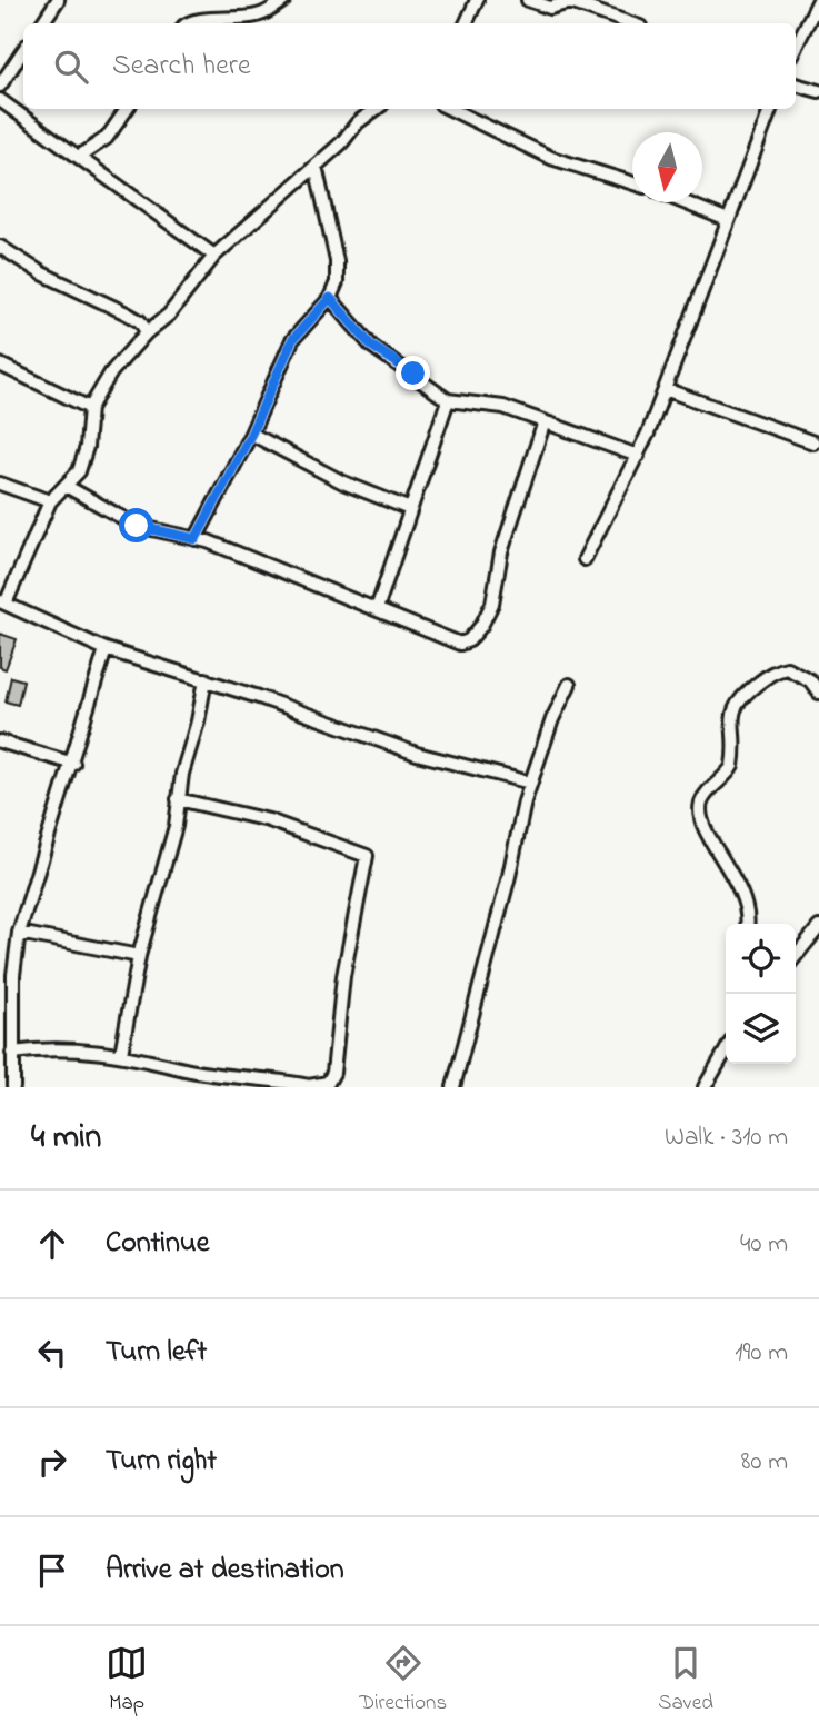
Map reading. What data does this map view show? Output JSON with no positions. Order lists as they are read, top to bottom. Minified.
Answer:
{"north":"bottom","page":{"search":"Search here","heading":["4 min","Walk · 310 m"],"list":[["Continue","40 m"],["Turn left","190 m"],["Turn right","80 m"],"Arrive at destination"],"nav":["Map","Directions","Saved"]}}
